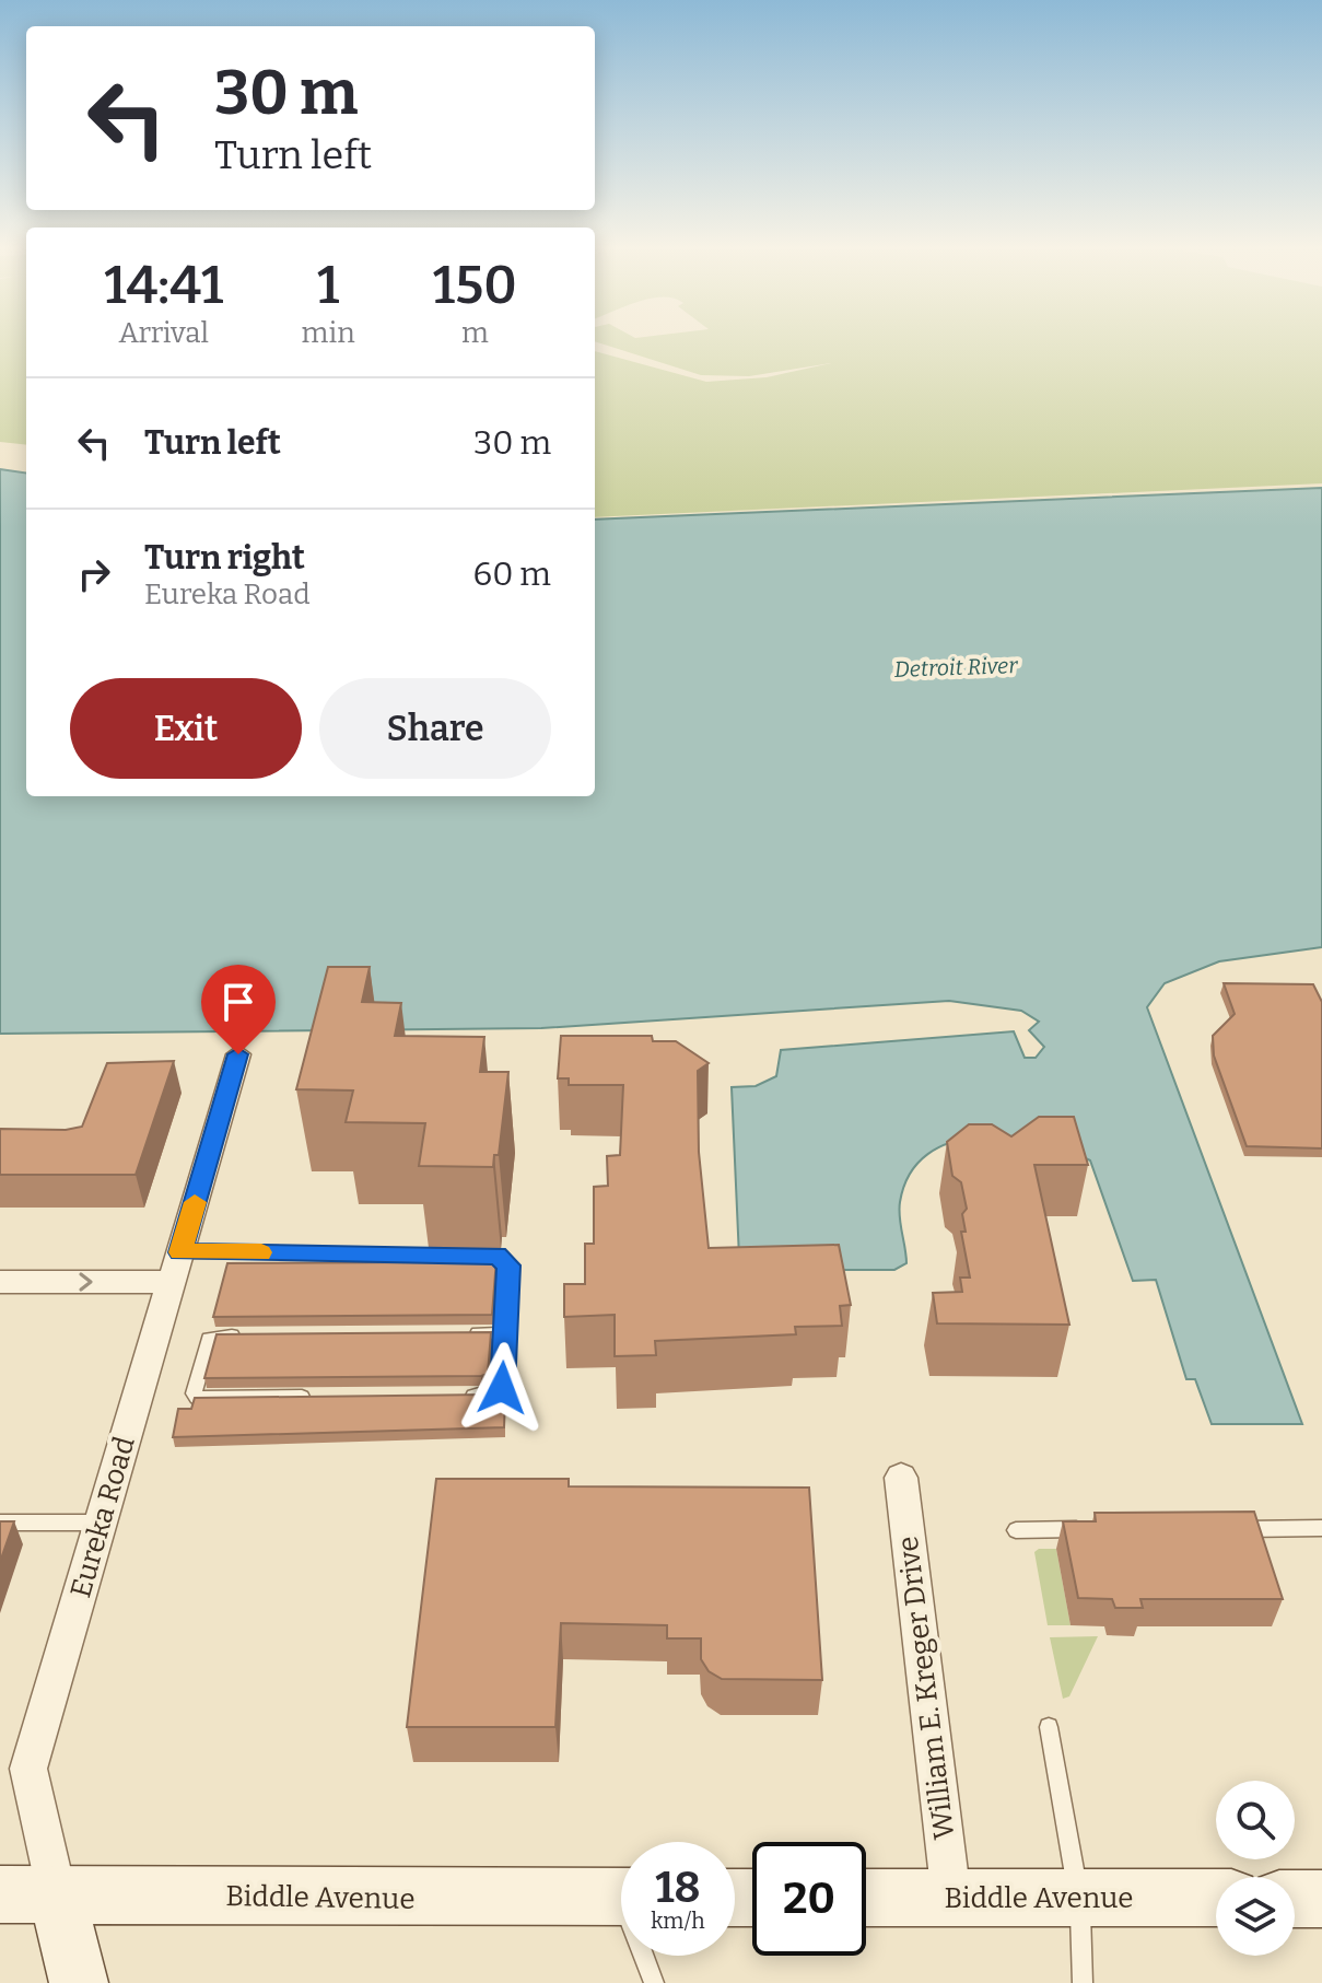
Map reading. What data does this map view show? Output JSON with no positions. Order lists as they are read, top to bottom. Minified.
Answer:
{"streets":{"main road":["Eureka Road","Biddle Avenue"],"street":["William E. Kreger Drive"]},"crossings":[["Eureka Road","Biddle Avenue"],["William E. Kreger Drive","Biddle Avenue"]],"water":["Detroit River"],"page":{"turn":["30 m","Turn left"],"eta":["14:41","Arrival","1","min","150","m"],"list":[{"name":"Turn left","value":"30 m"},{"name":"Turn right","note":"Eureka Road","value":"60 m"}],"buttons":["Exit","Share"],"speed":"18 km/h","limit":"20"}}
